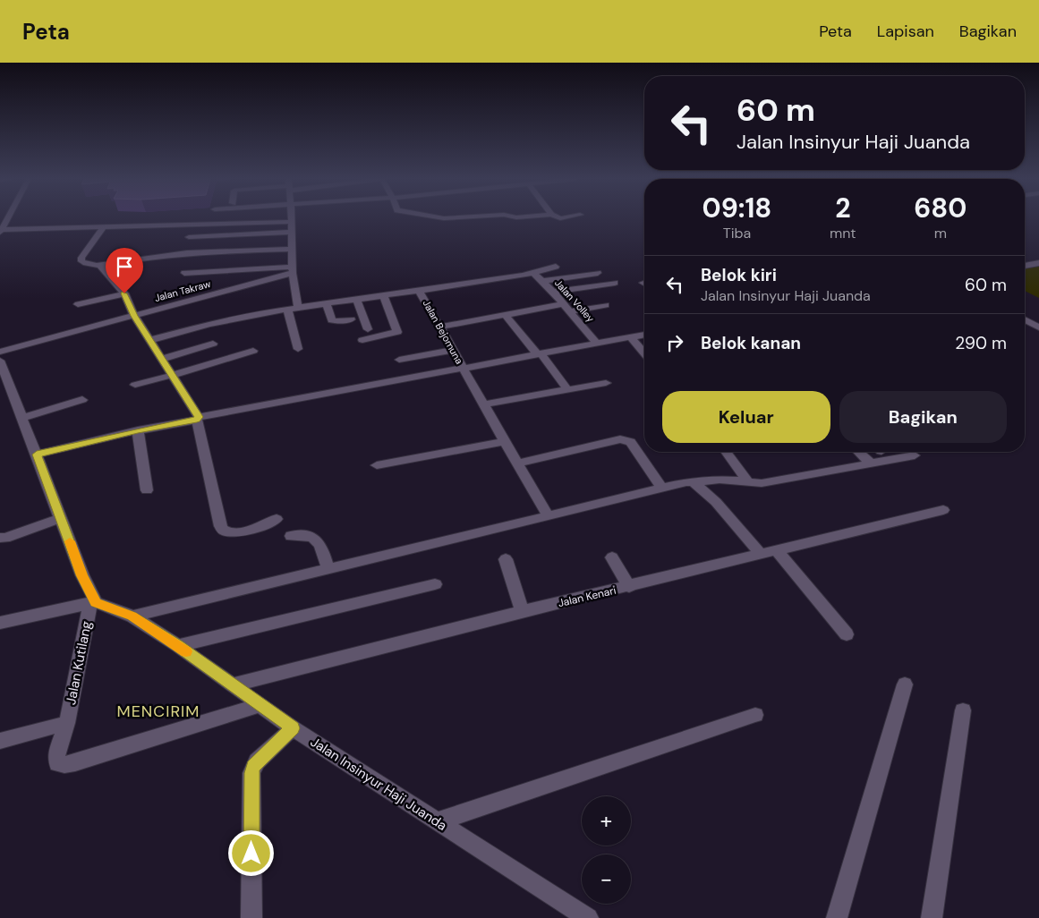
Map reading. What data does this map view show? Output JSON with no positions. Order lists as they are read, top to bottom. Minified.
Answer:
{"streets":{"street":["Jalan Takraw","Jalan Volley","Jalan Bejomuna","Jalan Kenari","Jalan Kutilang","Jalan Insinyur Haji Juanda"]},"crossings":[["Jalan Volley","Jalan Bejomuna"],["Jalan Kenari","Jalan Insinyur Haji Juanda"],["Jalan Kutilang","Jalan Insinyur Haji Juanda"]],"districts":["MENCIRIM"],"page":{"header":"Peta","nav":["Peta","Lapisan","Bagikan"],"turn":["60 m","Jalan Insinyur Haji Juanda"],"eta":["09:18","Tiba","2","mnt","680","m"],"list":[{"name":"Belok kiri","note":"Jalan Insinyur Haji Juanda","value":"60 m"},{"name":"Belok kanan","value":"290 m"}],"buttons":["Keluar","Bagikan"],"map_buttons":["+","−"]}}
